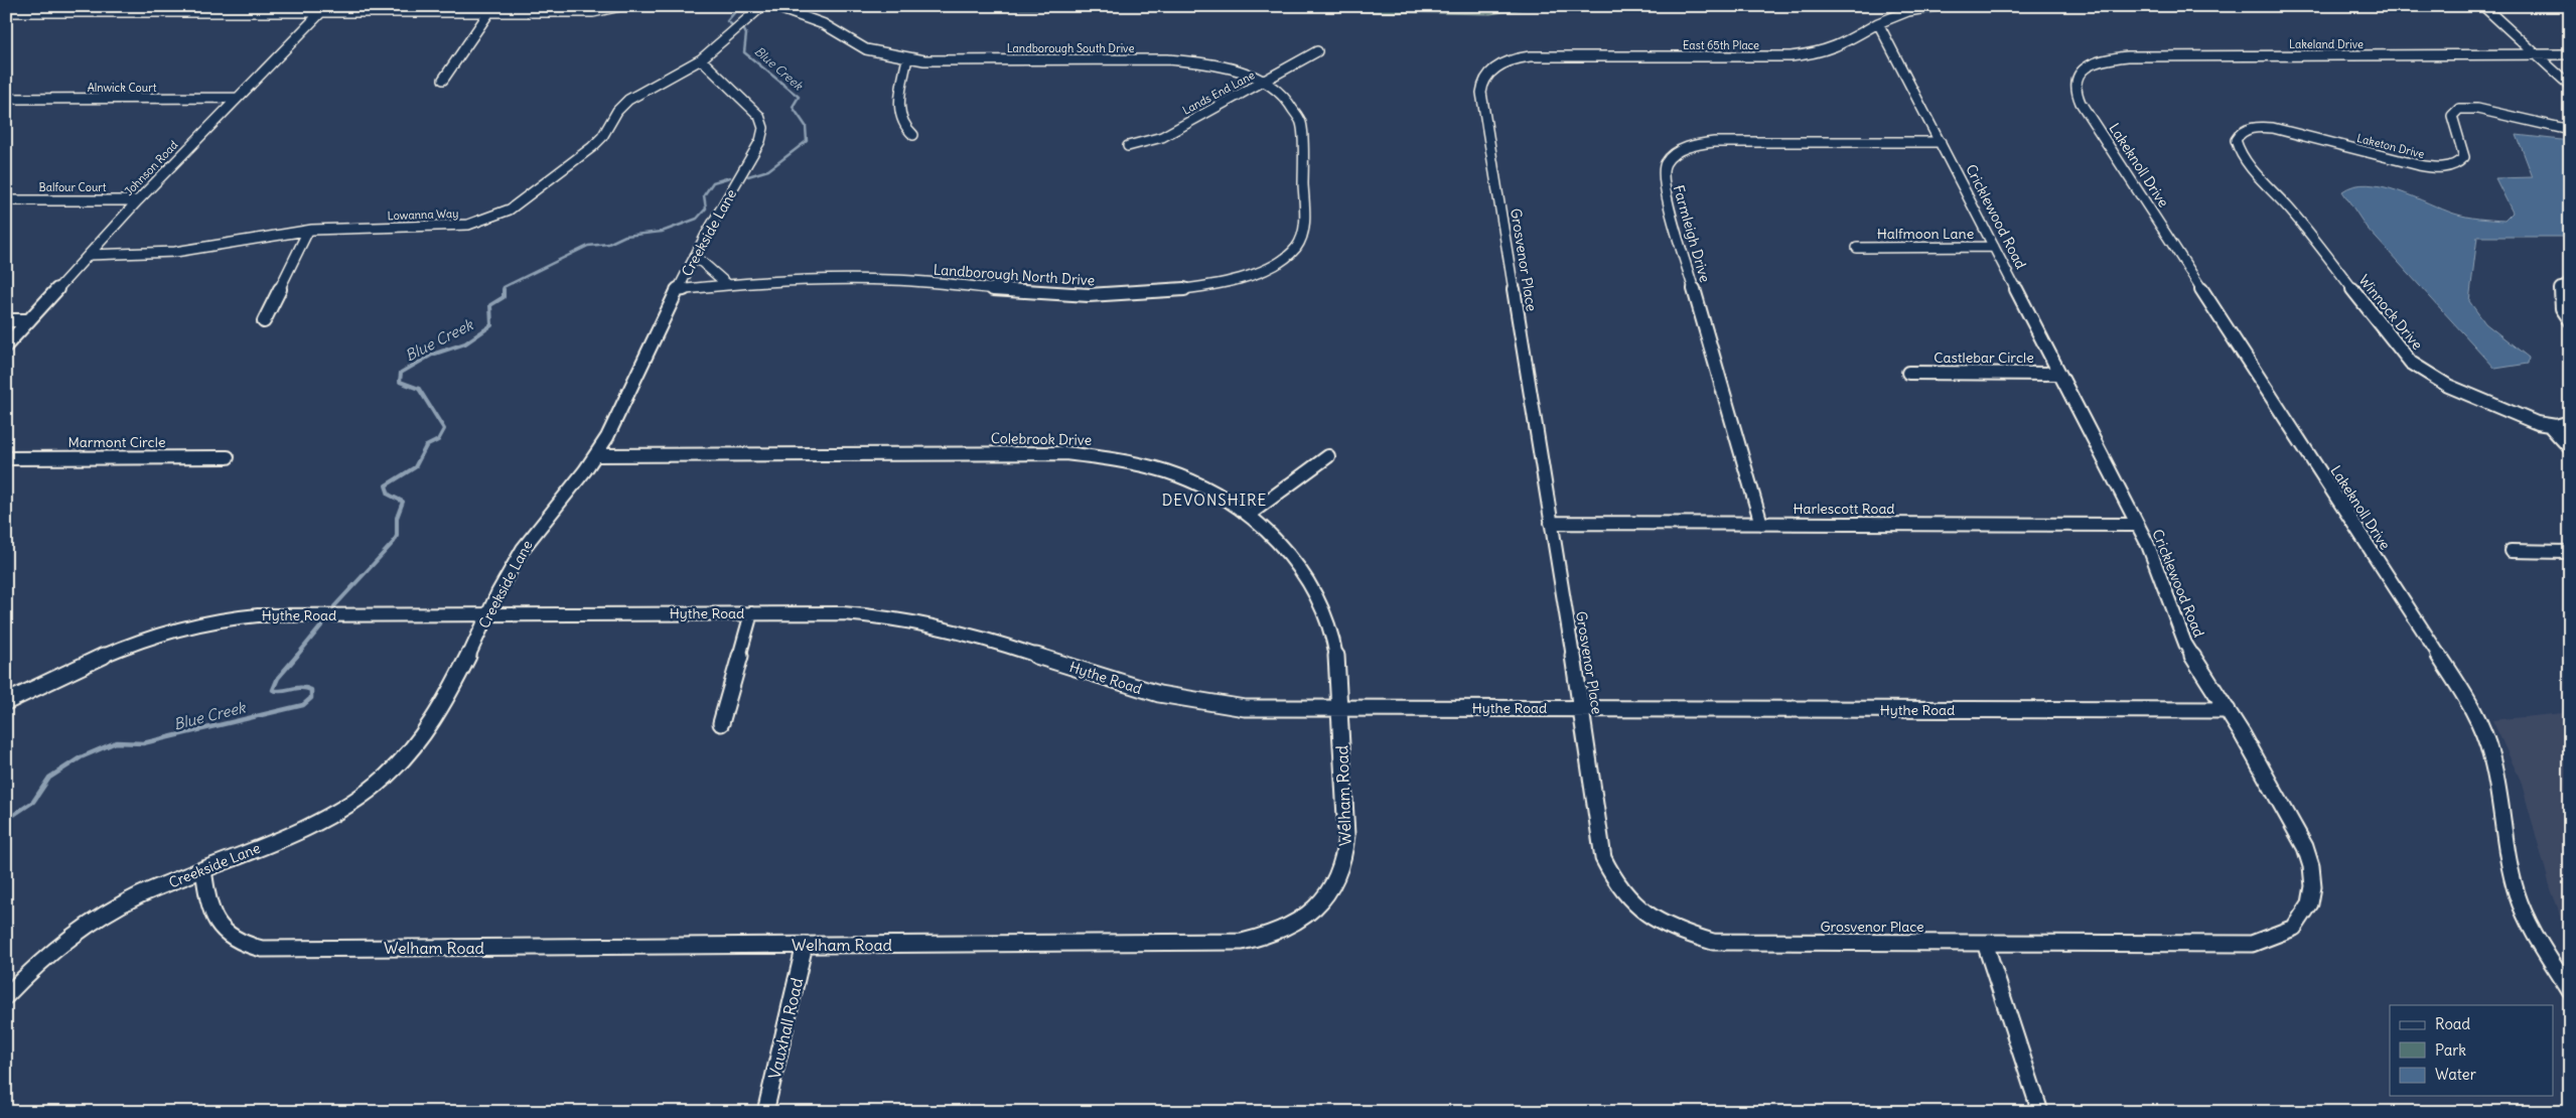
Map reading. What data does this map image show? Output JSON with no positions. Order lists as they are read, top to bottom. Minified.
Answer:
{"streets":{"street":["Lakeland Drive","East 65th Place","Landborough South Drive","Alnwick Court","Lands End Lane","Laketon Drive","Lakeknoll Drive","Johnson Road","Balfour Court","Lowanna Way","Cricklewood Road","Creekside Lane","Farmleigh Drive","Halfmoon Lane","Grosvenor Place","Landborough North Drive","Winnock Drive","Castlebar Circle","Colebrook Drive","Marmont Circle","Harlescott Road","Hythe Road","Welham Road","Vauxhall Road"]},"crossings":[["Lakeland Drive","Lakeknoll Drive"],["East 65th Place","Cricklewood Road"],["East 65th Place","Grosvenor Place"],["Landborough South Drive","Lands End Lane"],["Landborough South Drive","Landborough North Drive"],["Alnwick Court","Johnson Road"],["Laketon Drive","Winnock Drive"],["Johnson Road","Balfour Court"],["Johnson Road","Lowanna Way"],["Lowanna Way","Creekside Lane"],["Cricklewood Road","Farmleigh Drive"],["Cricklewood Road","Halfmoon Lane"],["Cricklewood Road","Grosvenor Place"],["Cricklewood Road","Castlebar Circle"],["Cricklewood Road","Harlescott Road"],["Cricklewood Road","Hythe Road"],["Creekside Lane","Landborough North Drive"],["Creekside Lane","Colebrook Drive"],["Creekside Lane","Hythe Road"],["Creekside Lane","Welham Road"],["Farmleigh Drive","Harlescott Road"],["Grosvenor Place","Harlescott Road"],["Grosvenor Place","Hythe Road"],["Colebrook Drive","Hythe Road"],["Colebrook Drive","Welham Road"],["Hythe Road","Welham Road"],["Welham Road","Vauxhall Road"]],"districts":["DEVONSHIRE"],"water":["Blue Creek"],"legend":["Road","Park","Water"]}
